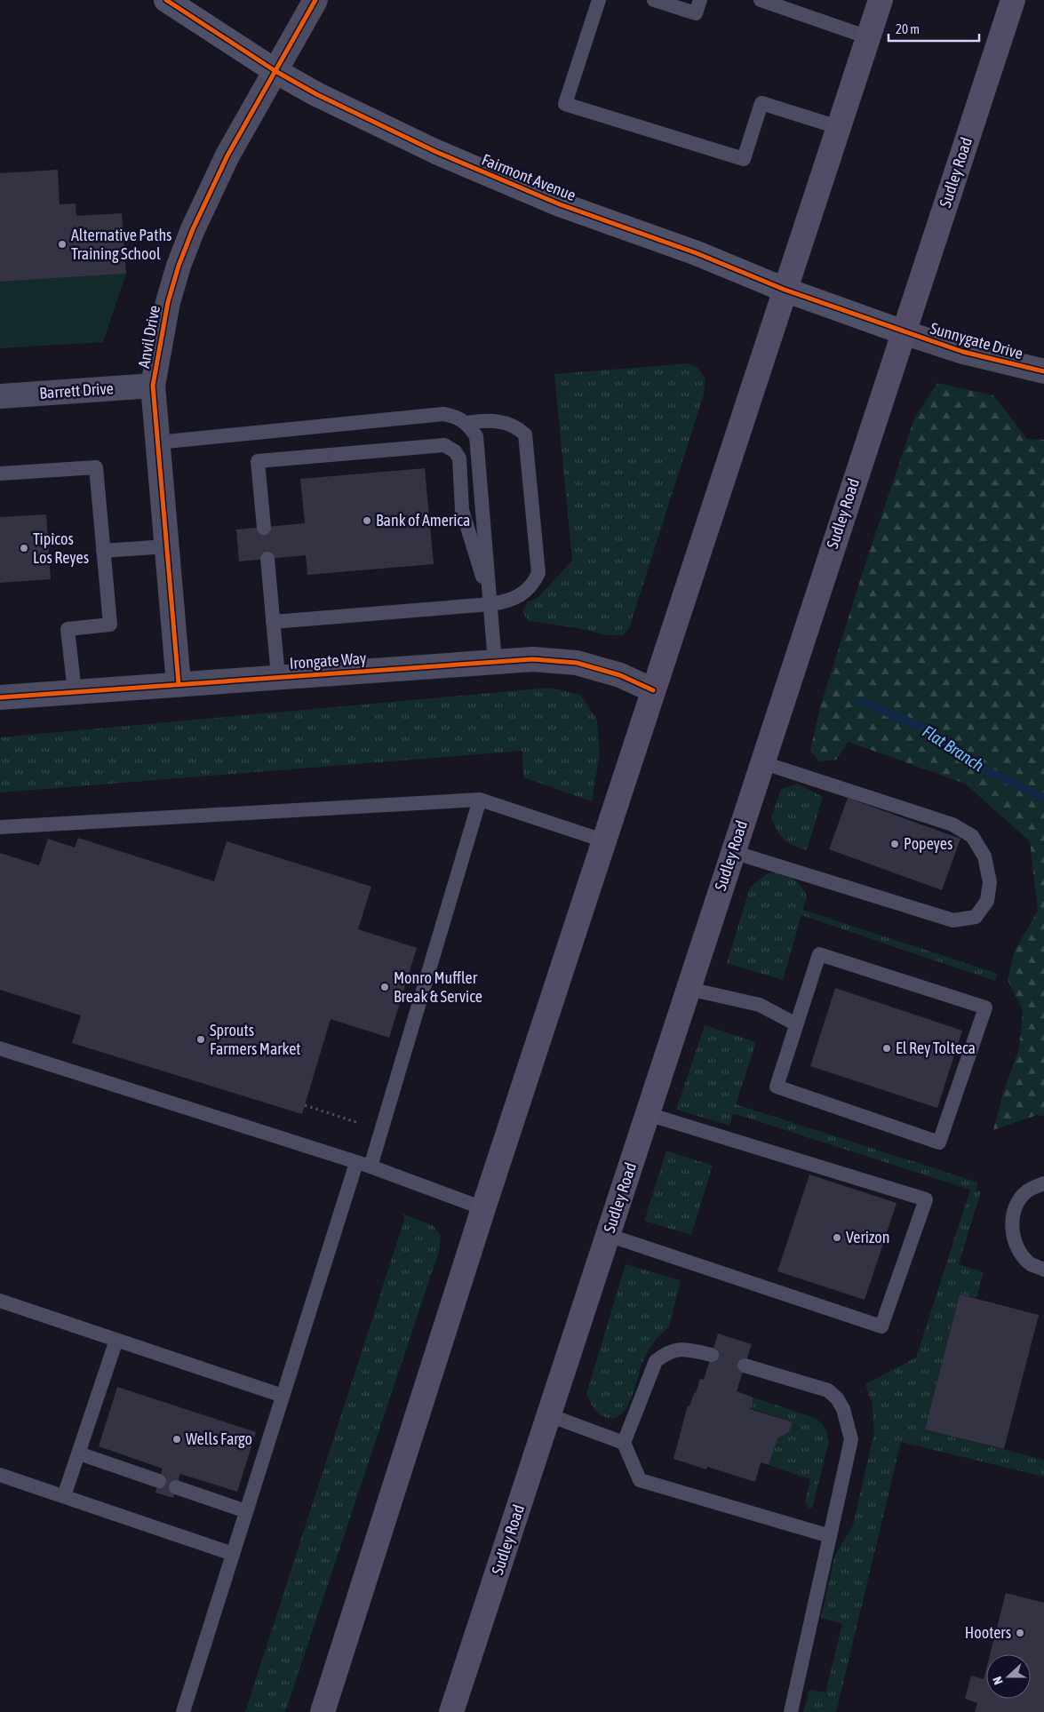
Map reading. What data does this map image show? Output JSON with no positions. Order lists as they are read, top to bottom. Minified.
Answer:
{"streets":{"main road":["Sudley Road"],"street":["Fairmont Avenue","Anvil Drive","Sunnygate Drive","Barrett Drive","Irongate Way"]},"crossings":[["Sudley Road","Fairmont Avenue"],["Sudley Road","Sunnygate Drive"],["Fairmont Avenue","Anvil Drive"],["Fairmont Avenue","Sunnygate Drive"],["Anvil Drive","Barrett Drive"],["Anvil Drive","Irongate Way"]],"water":["Flat Branch"],"places":["Alternative Paths Training School","Bank of America","Tipicos Los Reyes","Popeyes","Monro Muffler Break & Service","Sprouts Farmers Market","El Rey Tolteca","Verizon","Wells Fargo","Hooters"],"scale_bar":"20 m","north":"left"}
